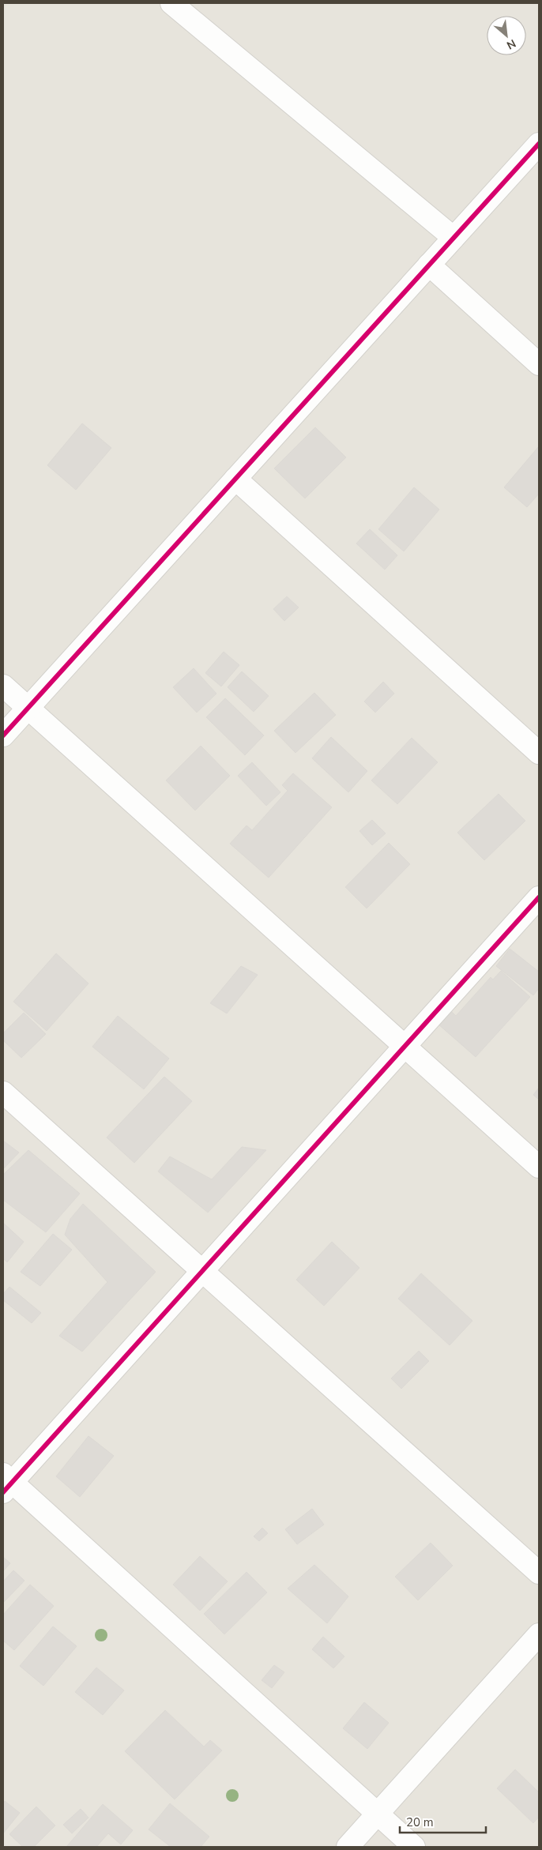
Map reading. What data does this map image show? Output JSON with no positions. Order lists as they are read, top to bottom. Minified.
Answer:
{"scale_bar":"20 m","north":"bottom right"}
